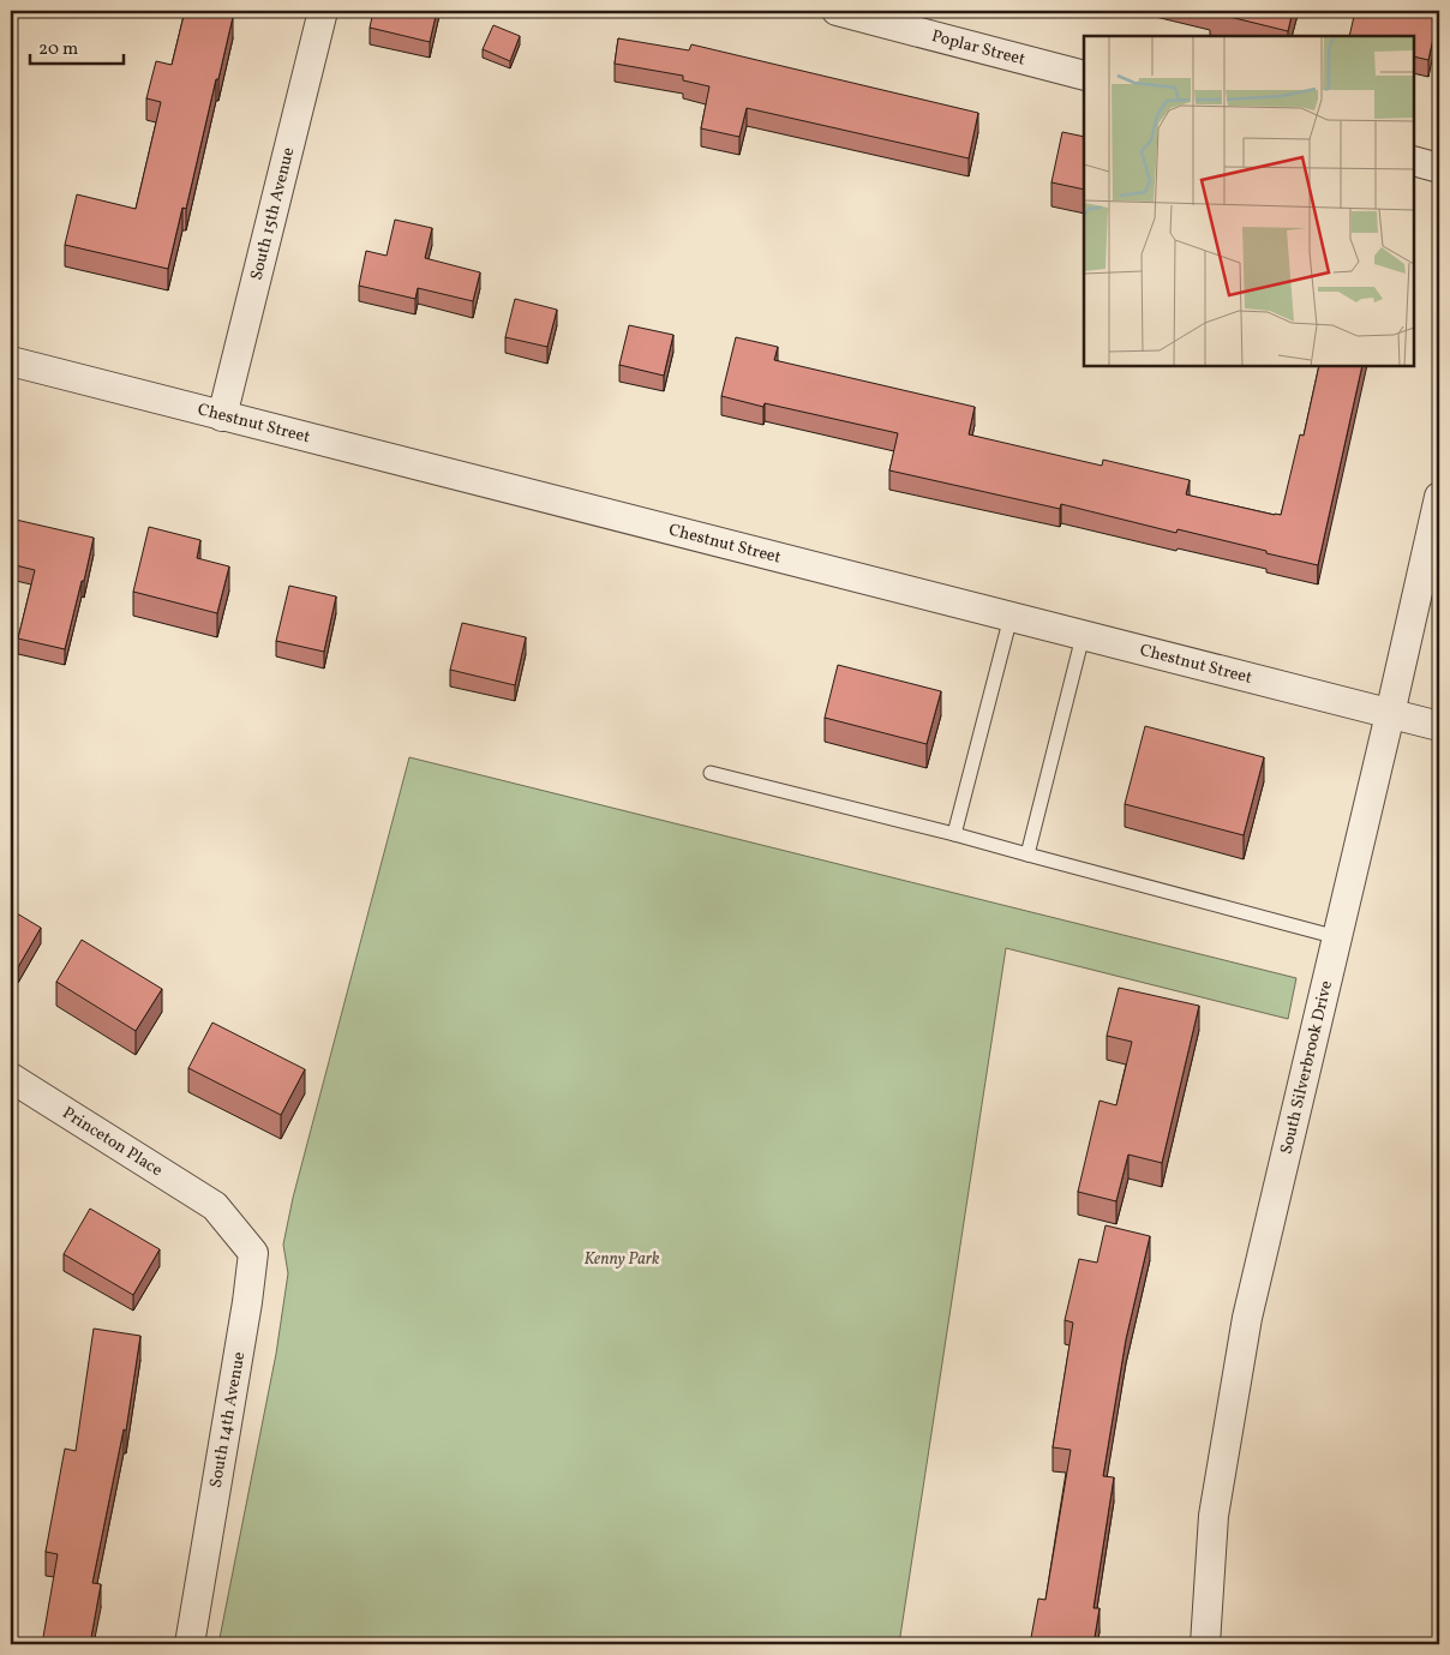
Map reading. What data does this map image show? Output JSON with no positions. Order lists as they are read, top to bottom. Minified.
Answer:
{"streets":{"street":["Poplar Street","South 15th Avenue","Chestnut Street","South Silverbrook Drive","Princeton Place","South 14th Avenue"]},"crossings":[["South 15th Avenue","Chestnut Street"],["Chestnut Street","South Silverbrook Drive"],["Princeton Place","South 14th Avenue"]],"parks":["Kenny Park"],"scale_bar":"20 m"}
